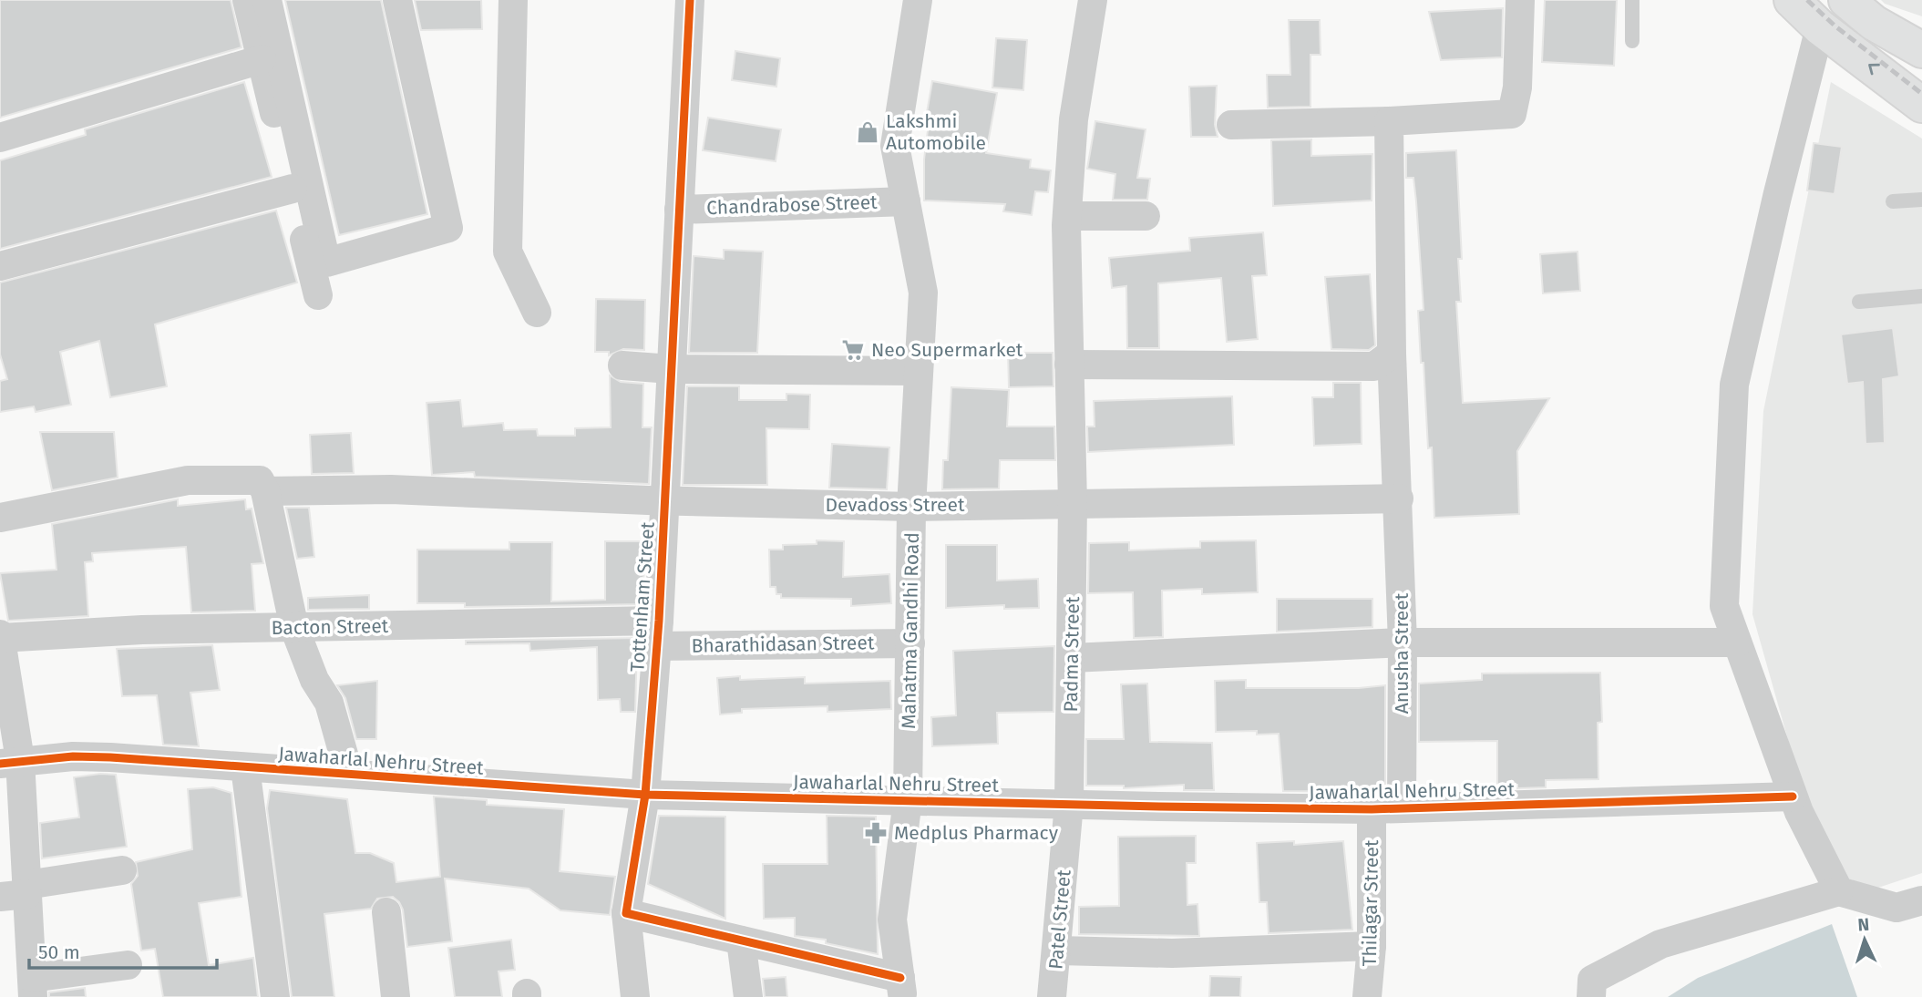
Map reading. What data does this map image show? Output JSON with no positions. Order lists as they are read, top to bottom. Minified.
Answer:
{"streets":{"street":["Chandrabose Street","Devadoss Street","Tottenham Street","Bacton Street","Mahatma Gandhi Road","Bharathidasan Street","Anusha Street","Padma Street","Jawaharlal Nehru Street","Thilagar Street","Patel Street"]},"crossings":[["Chandrabose Street","Tottenham Street"],["Chandrabose Street","Mahatma Gandhi Road"],["Devadoss Street","Tottenham Street"],["Devadoss Street","Mahatma Gandhi Road"],["Devadoss Street","Anusha Street"],["Devadoss Street","Padma Street"],["Tottenham Street","Bacton Street"],["Tottenham Street","Bharathidasan Street"],["Tottenham Street","Jawaharlal Nehru Street"],["Bacton Street","Bharathidasan Street"],["Mahatma Gandhi Road","Bharathidasan Street"],["Mahatma Gandhi Road","Jawaharlal Nehru Street"],["Anusha Street","Jawaharlal Nehru Street"],["Padma Street","Jawaharlal Nehru Street"],["Padma Street","Patel Street"],["Jawaharlal Nehru Street","Thilagar Street"],["Jawaharlal Nehru Street","Patel Street"]],"places":{"shop":["Lakshmi Automobile"],"supermarket":["Neo Supermarket"],"pharmacy":["Medplus Pharmacy"]},"scale_bar":"50 m","north":"top"}
